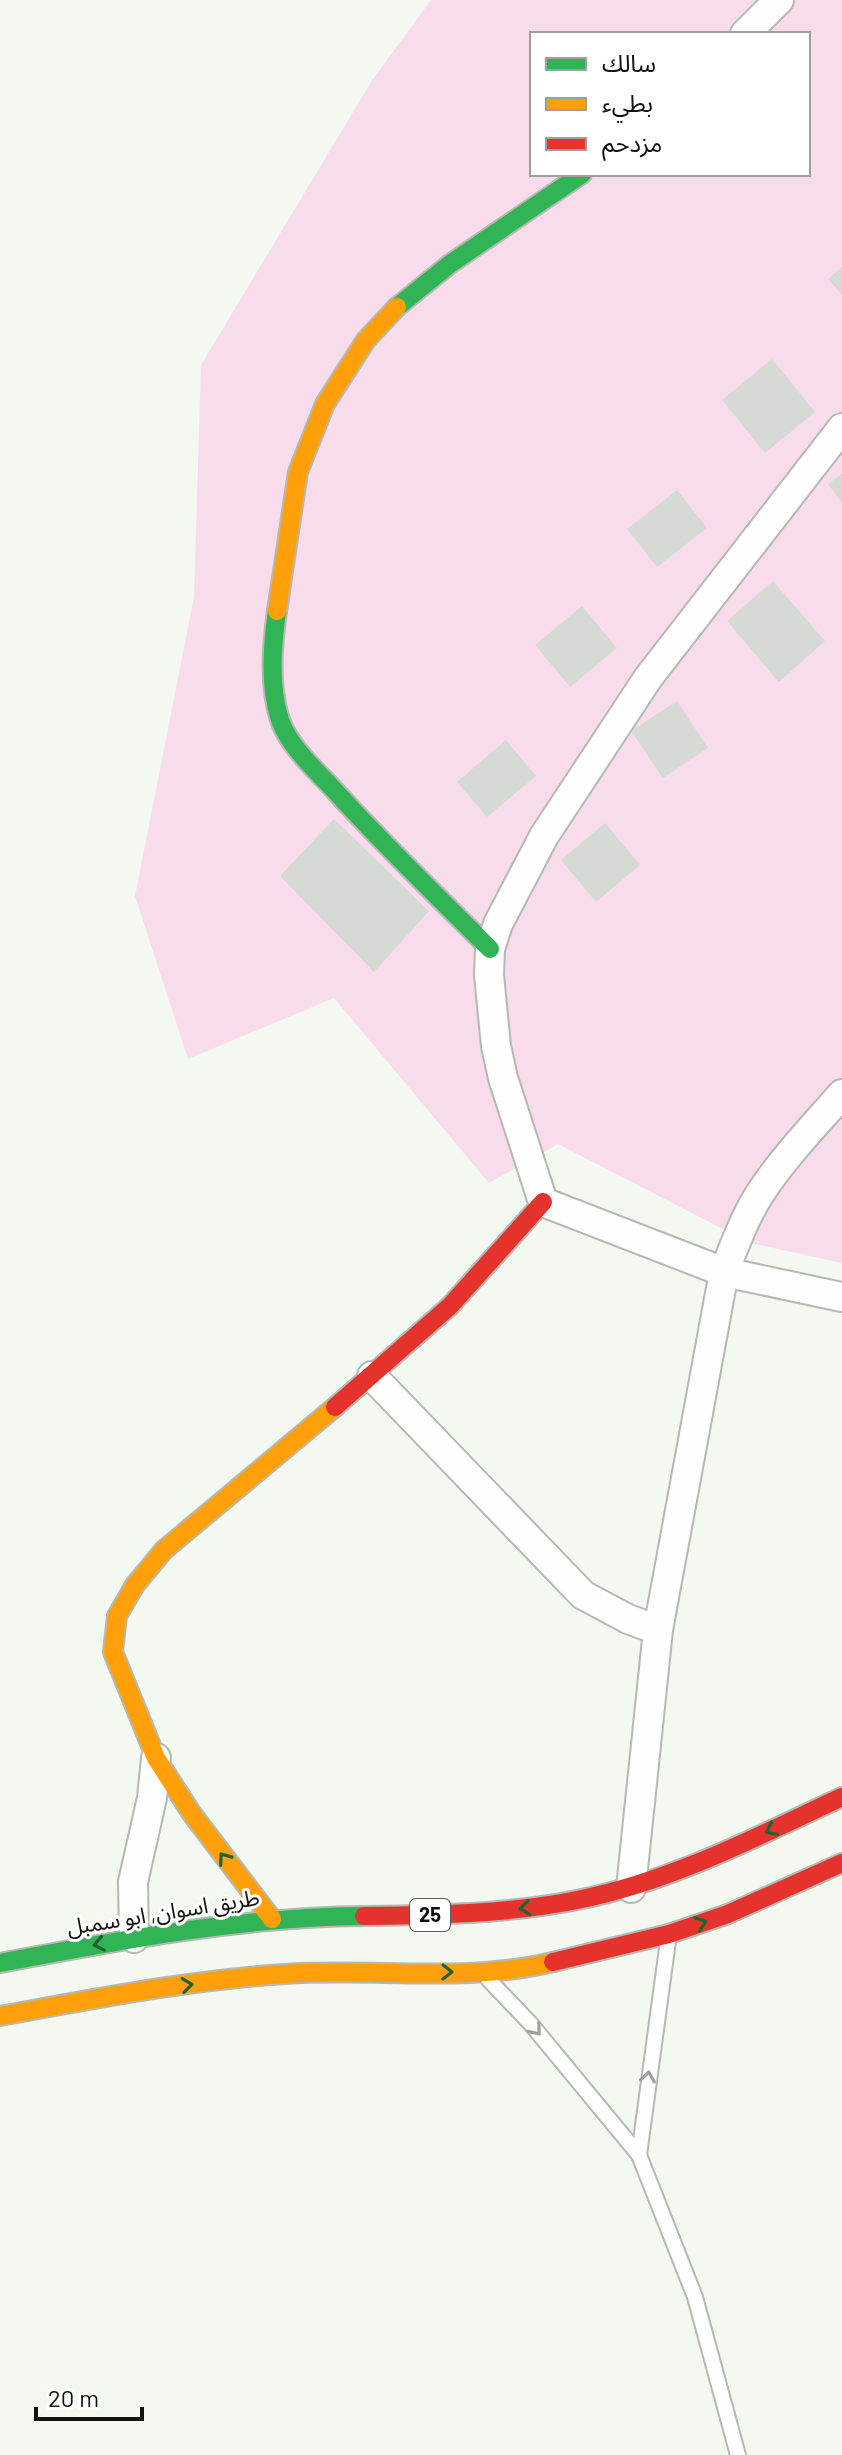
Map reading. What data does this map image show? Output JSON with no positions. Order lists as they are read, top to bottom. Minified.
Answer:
{"streets":{"main road":["طريق اسوان, ابو سمبل","25"]},"legend":["سالك","بطيء","مزدحم"],"scale_bar":"20 m"}
